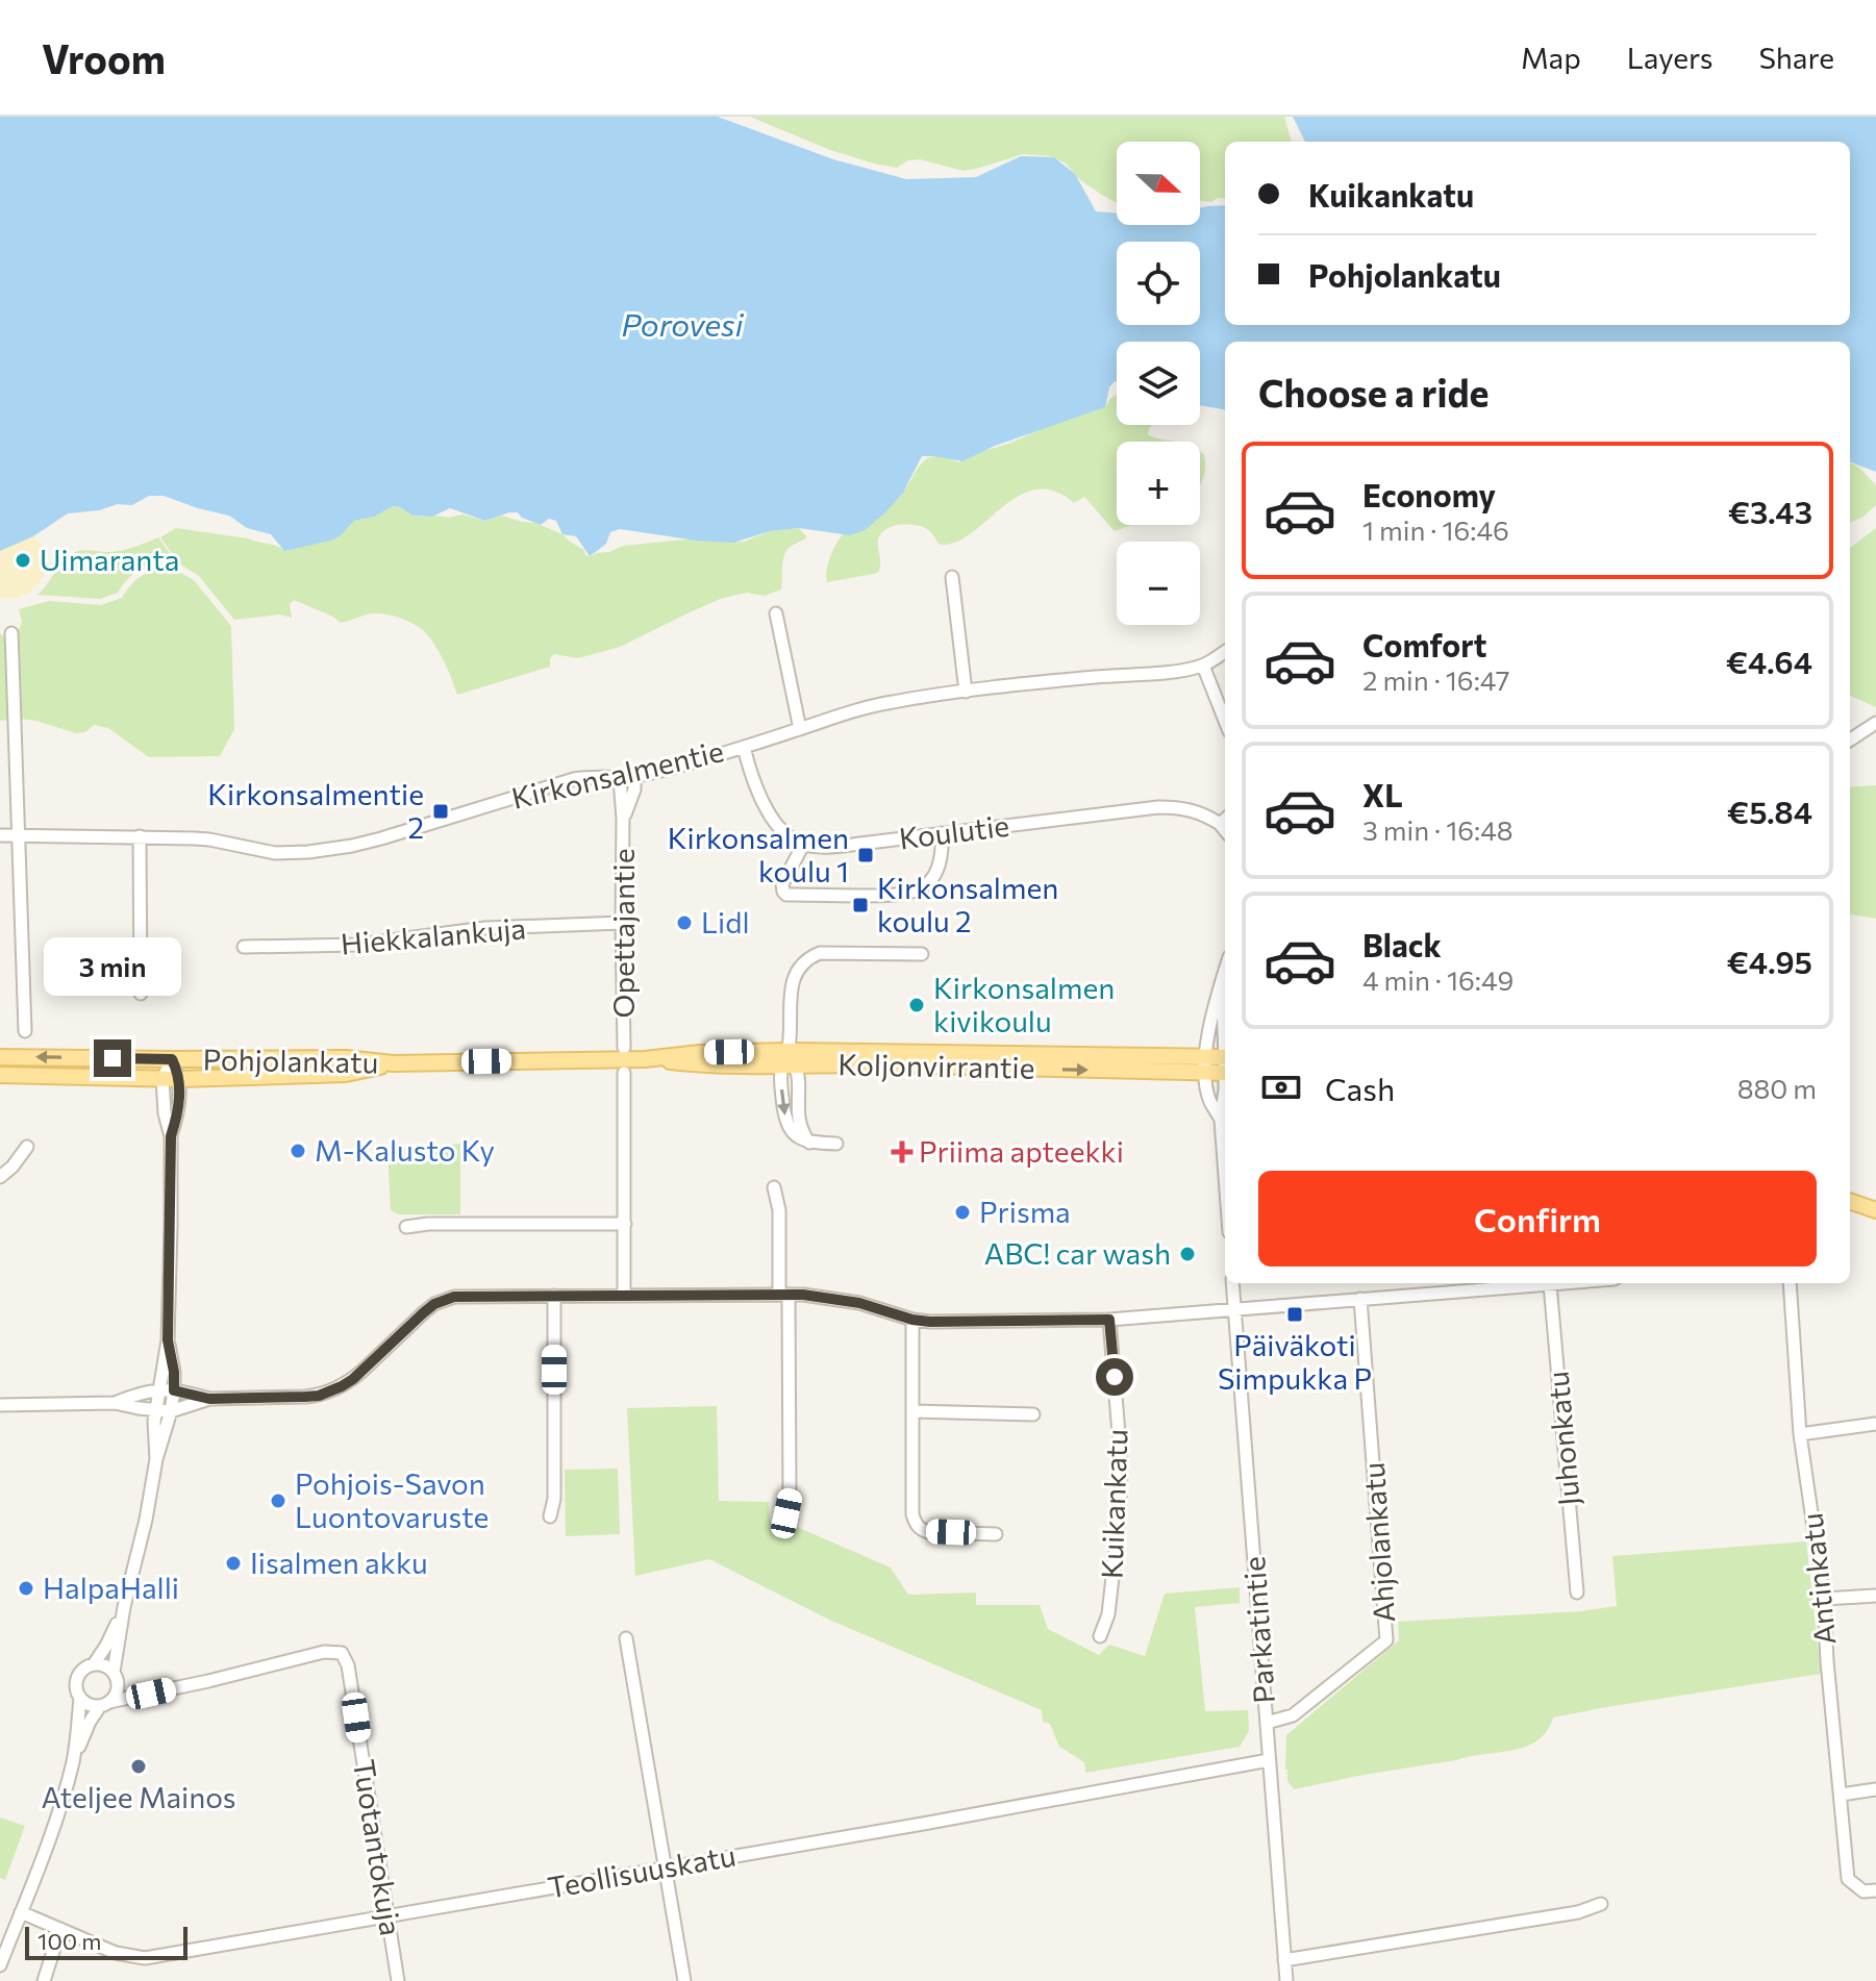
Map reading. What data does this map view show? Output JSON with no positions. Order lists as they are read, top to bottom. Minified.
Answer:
{"streets":{"main road":["Pohjolankatu","Koljonvirrantie"],"street":["Kirkonsalmentie","Koulutie","Opettajantie","Hiekkalankuja","Juhonkatu","Kuikankatu","Ahjolankatu","Antinkatu","Parkatintie","Tuotantokuja","Teollisuuskatu"]},"crossings":[["Kirkonsalmentie","Opettajantie"],["Opettajantie","Hiekkalankuja"],["Pohjolankatu","Koljonvirrantie"],["Ahjolankatu","Parkatintie"],["Parkatintie","Teollisuuskatu"],["Tuotantokuja","Teollisuuskatu"]],"water":["Porovesi"],"places":{"other":["Uimaranta","Lidl","Kirkonsalmen kivikoulu","M-Kalusto Ky","Prisma","ABC! car wash","Pohjois-Savon Luontovaruste","Iisalmen akku","HalpaHalli","Ateljee Mainos"],"transit":["Kirkonsalmentie 2","Kirkonsalmen koulu 1","Kirkonsalmen koulu 2","Päiväkoti Simpukka P"],"health":["Priima apteekki"]},"scale_bar":"100 m","north":"right","page":{"header":"Vroom","nav":["Map","Layers","Share"],"map_buttons":["+","−"],"banner":["Kuikankatu","Pohjolankatu"],"heading":"Choose a ride","list":[{"name":"Economy","note":"1 min · 16:46","value":"€3.43"},{"name":"Comfort","note":"2 min · 16:47","value":"€4.64"},{"name":"XL","note":"3 min · 16:48","value":"€5.84"},{"name":"Black","note":"4 min · 16:49","value":"€4.95"}],"bubble":"3 min","pay":["Cash","880 m"],"buttons":"Confirm","scale":"100 m"}}
